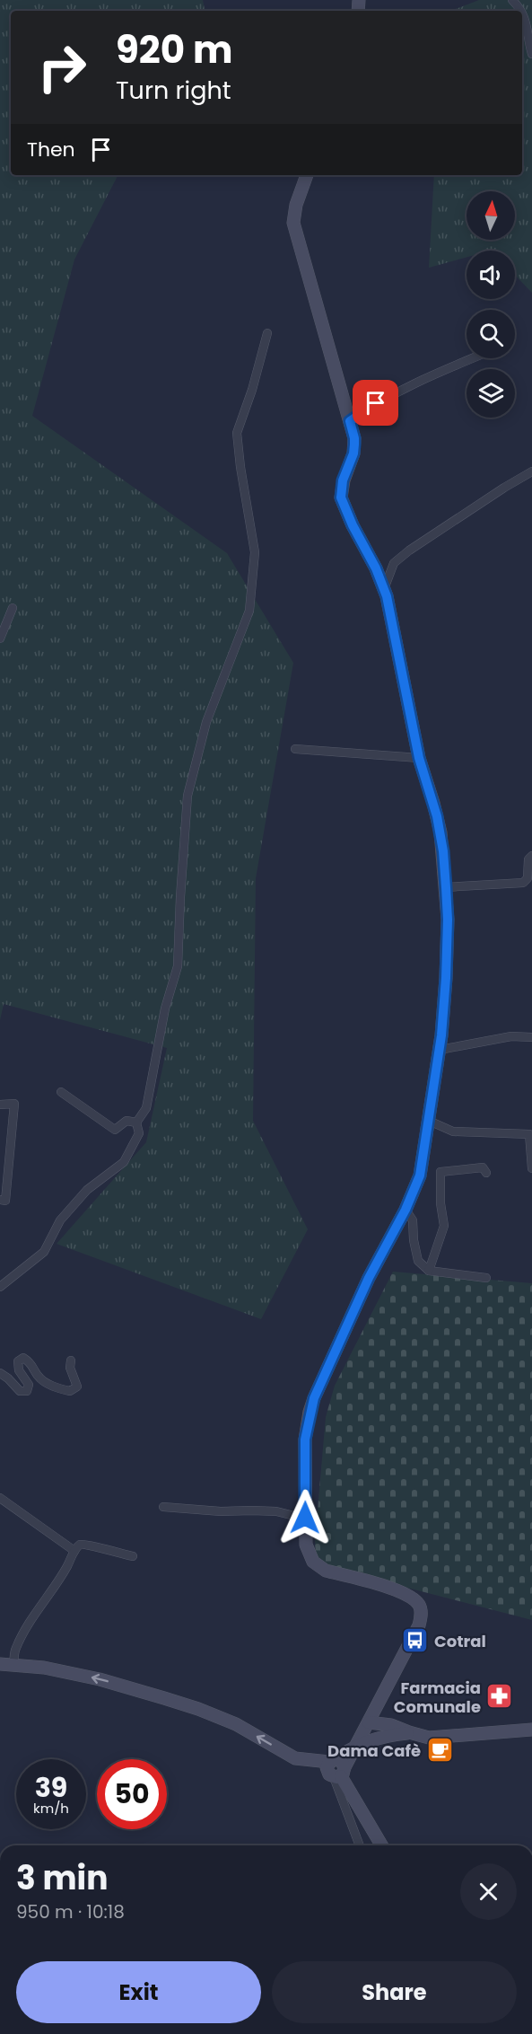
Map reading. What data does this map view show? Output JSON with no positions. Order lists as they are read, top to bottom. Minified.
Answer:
{"places":{"bus stop":["Cotral"],"pharmacy":["Farmacia Comunale"],"cafe":["Dama Cafè"]},"north":"top","page":{"turn":["920 m","Turn right"],"then":"Then","speed":"39 km/h","limit":"50","heading":["3 min","950 m · 10:18"],"buttons":["Exit","Share"]}}
